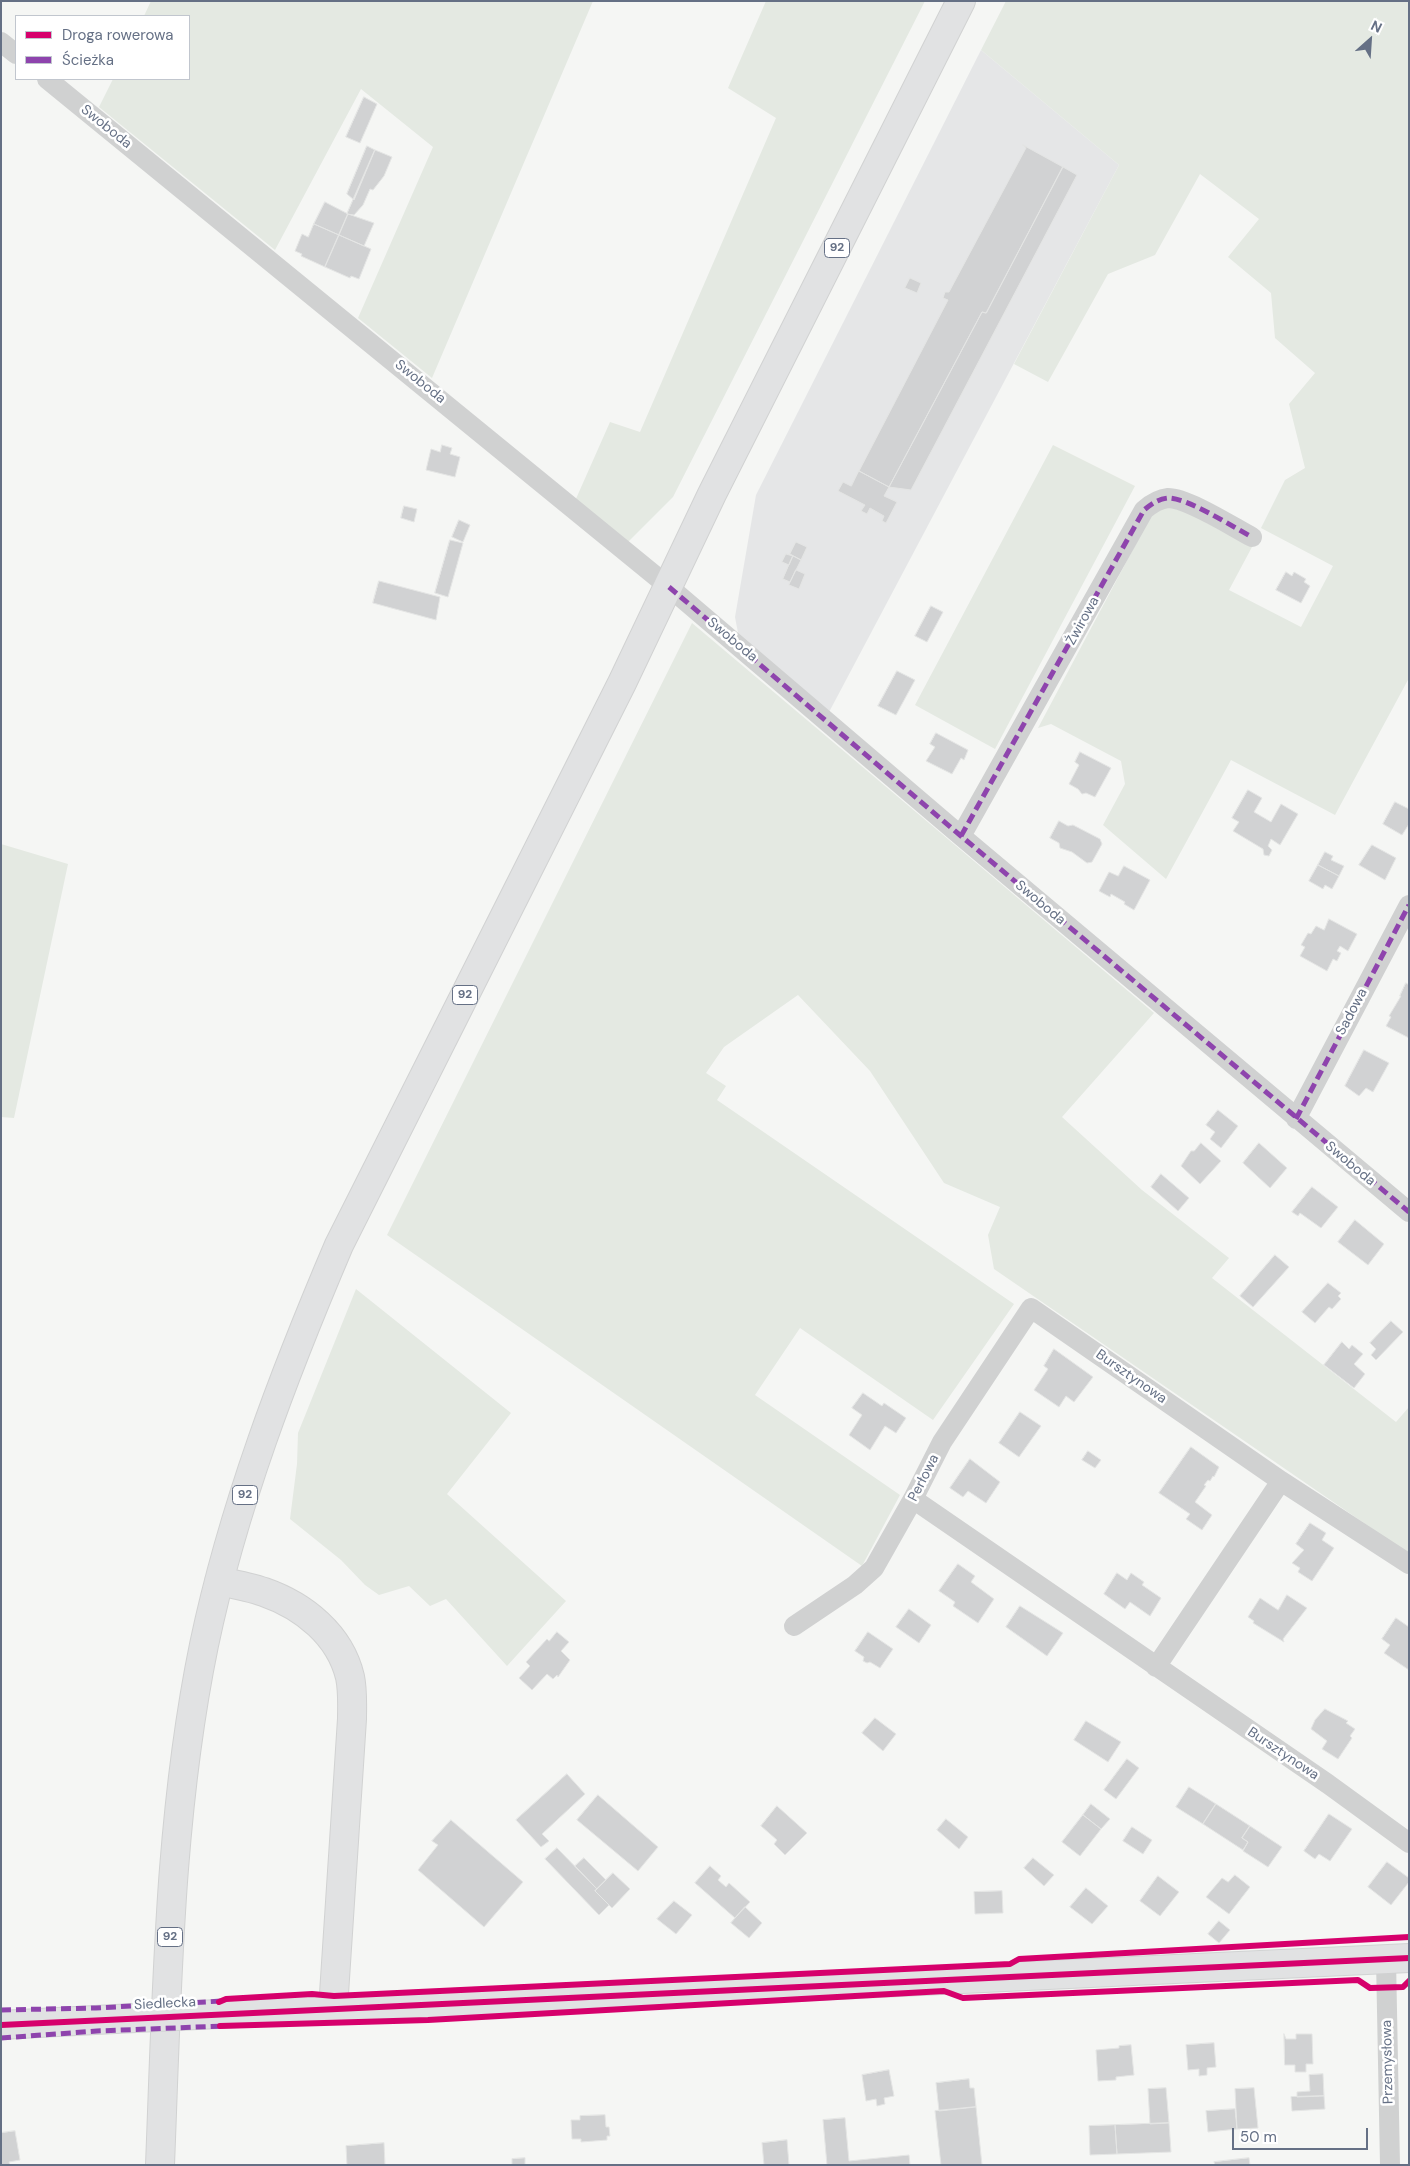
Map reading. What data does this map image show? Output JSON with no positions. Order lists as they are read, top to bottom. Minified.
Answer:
{"streets":{"main road":["92","Siedlecka"],"street":["Swoboda","Żwirowa","Sadowa","Bursztynowa","Perłowa","Przemysłowa"]},"crossings":[["Swoboda","92"],["Swoboda","Żwirowa"],["Swoboda","Sadowa"],["Bursztynowa","Perłowa"],["Siedlecka","Przemysłowa"]],"legend":["Droga rowerowa","Ścieżka"],"scale_bar":"50 m","north":"top right"}
